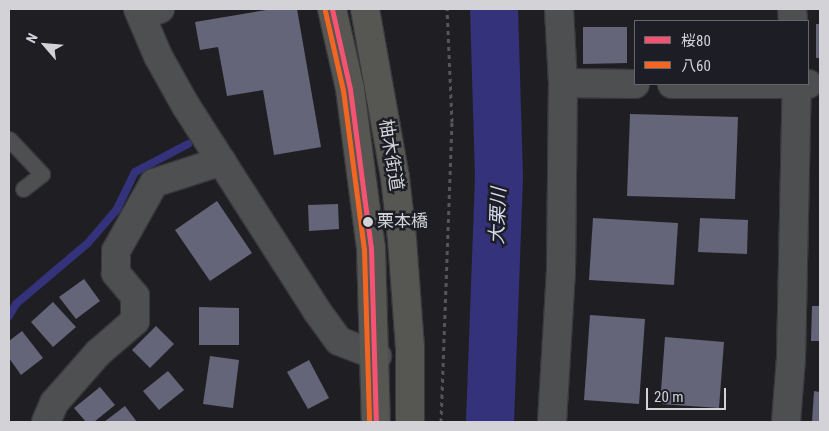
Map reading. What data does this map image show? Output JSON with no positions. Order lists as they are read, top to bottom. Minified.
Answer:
{"streets":{"main road":["柚木街道"]},"water":["大栗川"],"places":["栗本橋"],"lines":["transit line 桜80","transit line 八60"],"legend":["桜80","八60"],"scale_bar":"20 m","north":"top left"}
